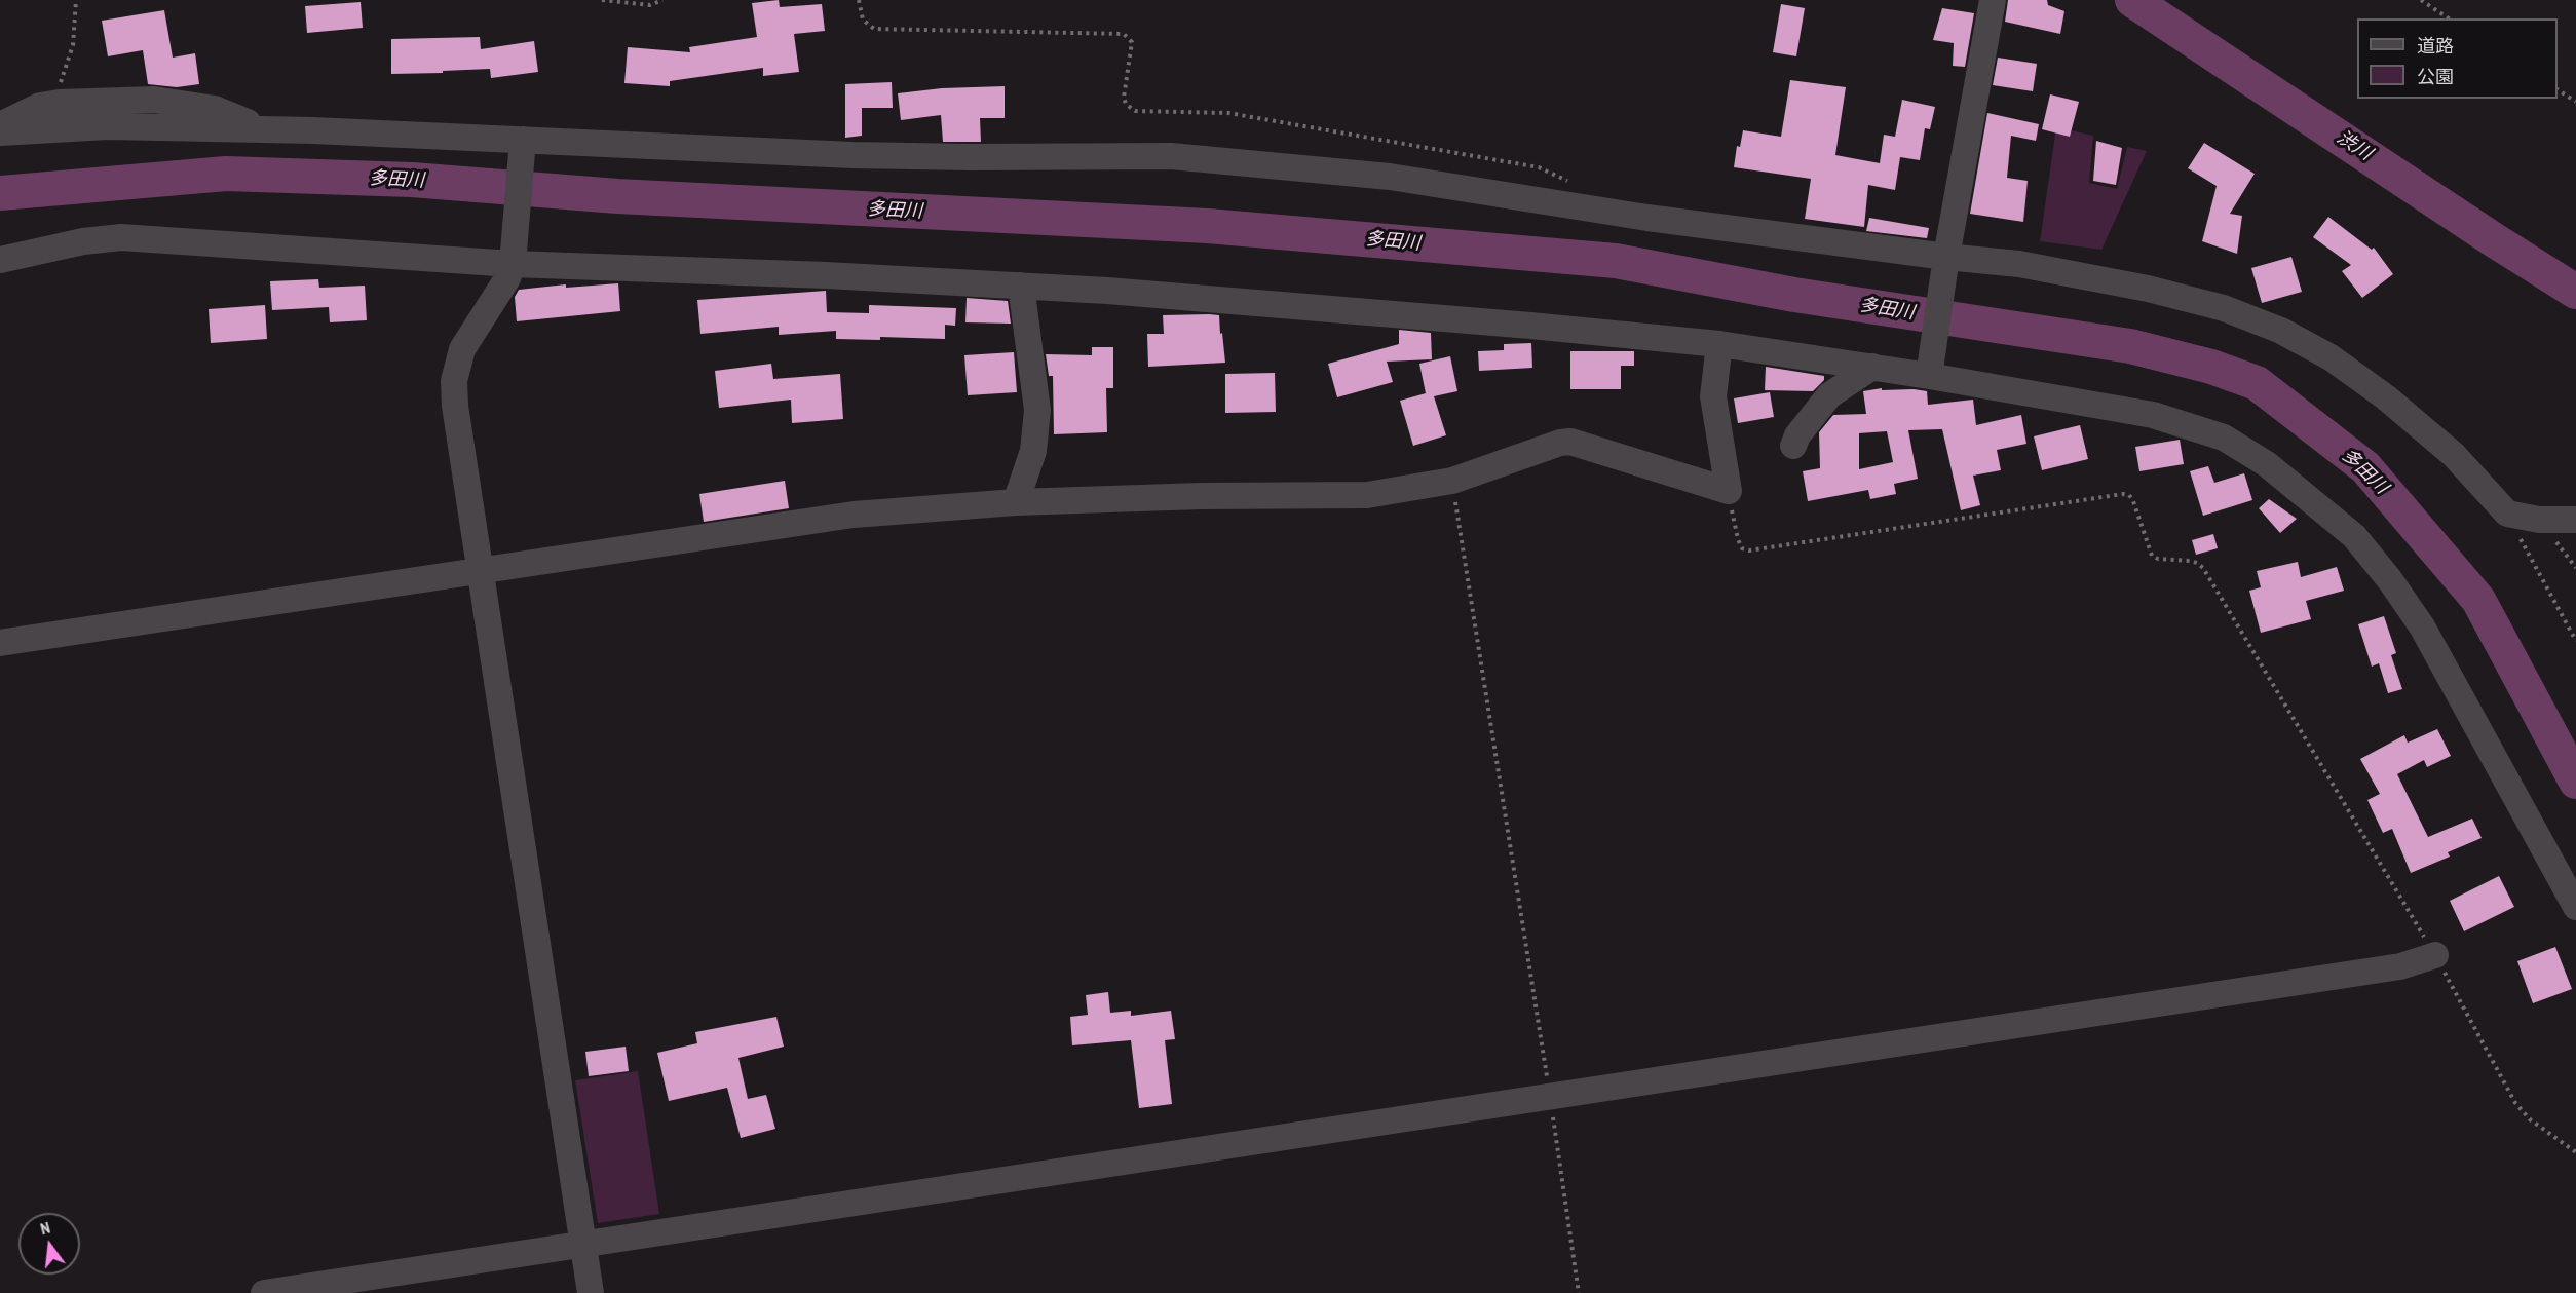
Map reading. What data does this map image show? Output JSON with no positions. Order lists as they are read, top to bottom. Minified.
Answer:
{"water":["渋川","多田川"],"legend":["道路","公園"],"north":"top"}
